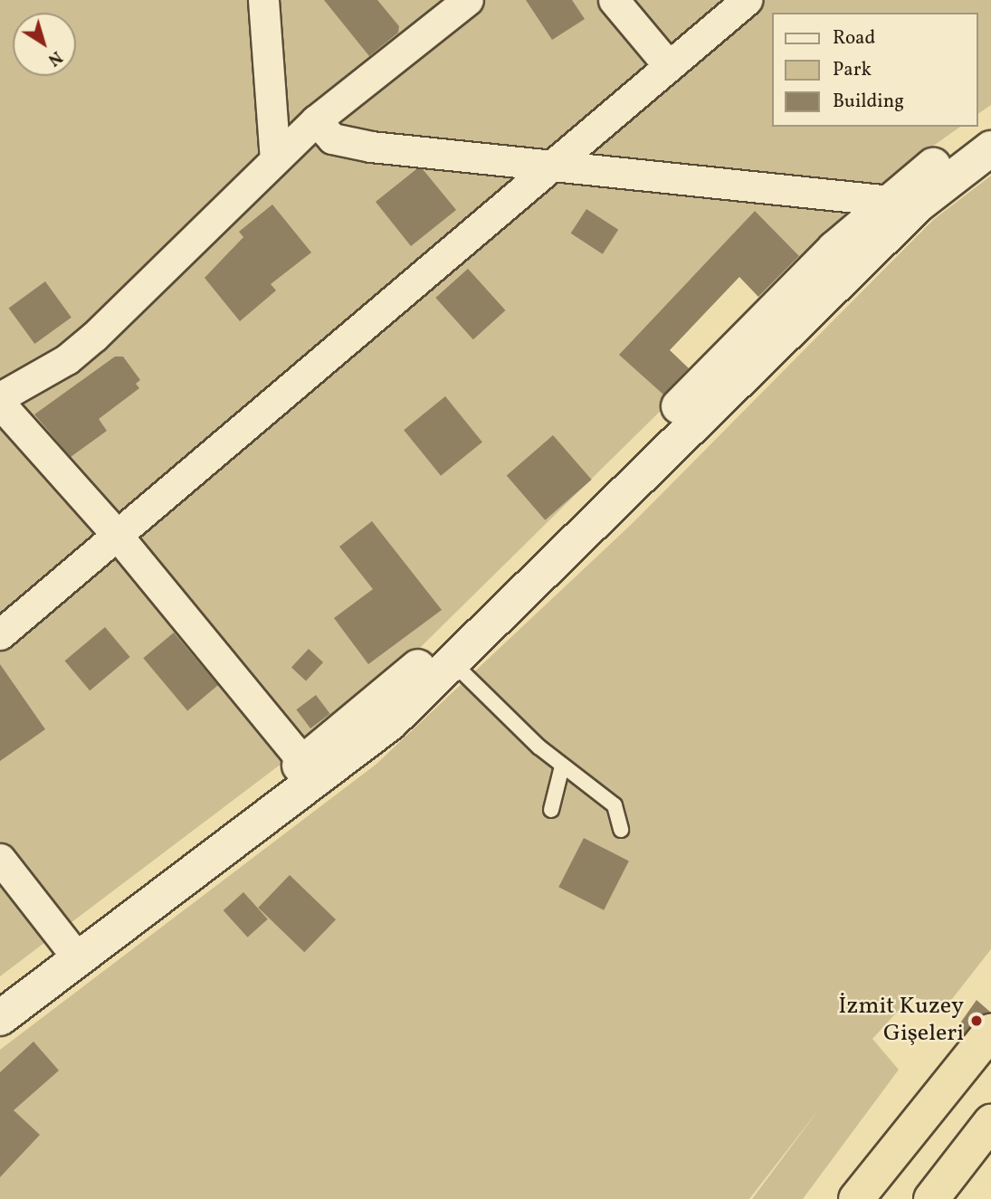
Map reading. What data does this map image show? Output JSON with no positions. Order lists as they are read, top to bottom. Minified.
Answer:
{"places":["İzmit Kuzey Gişeleri"],"legend":["Road","Park","Building"],"north":"bottom right"}
